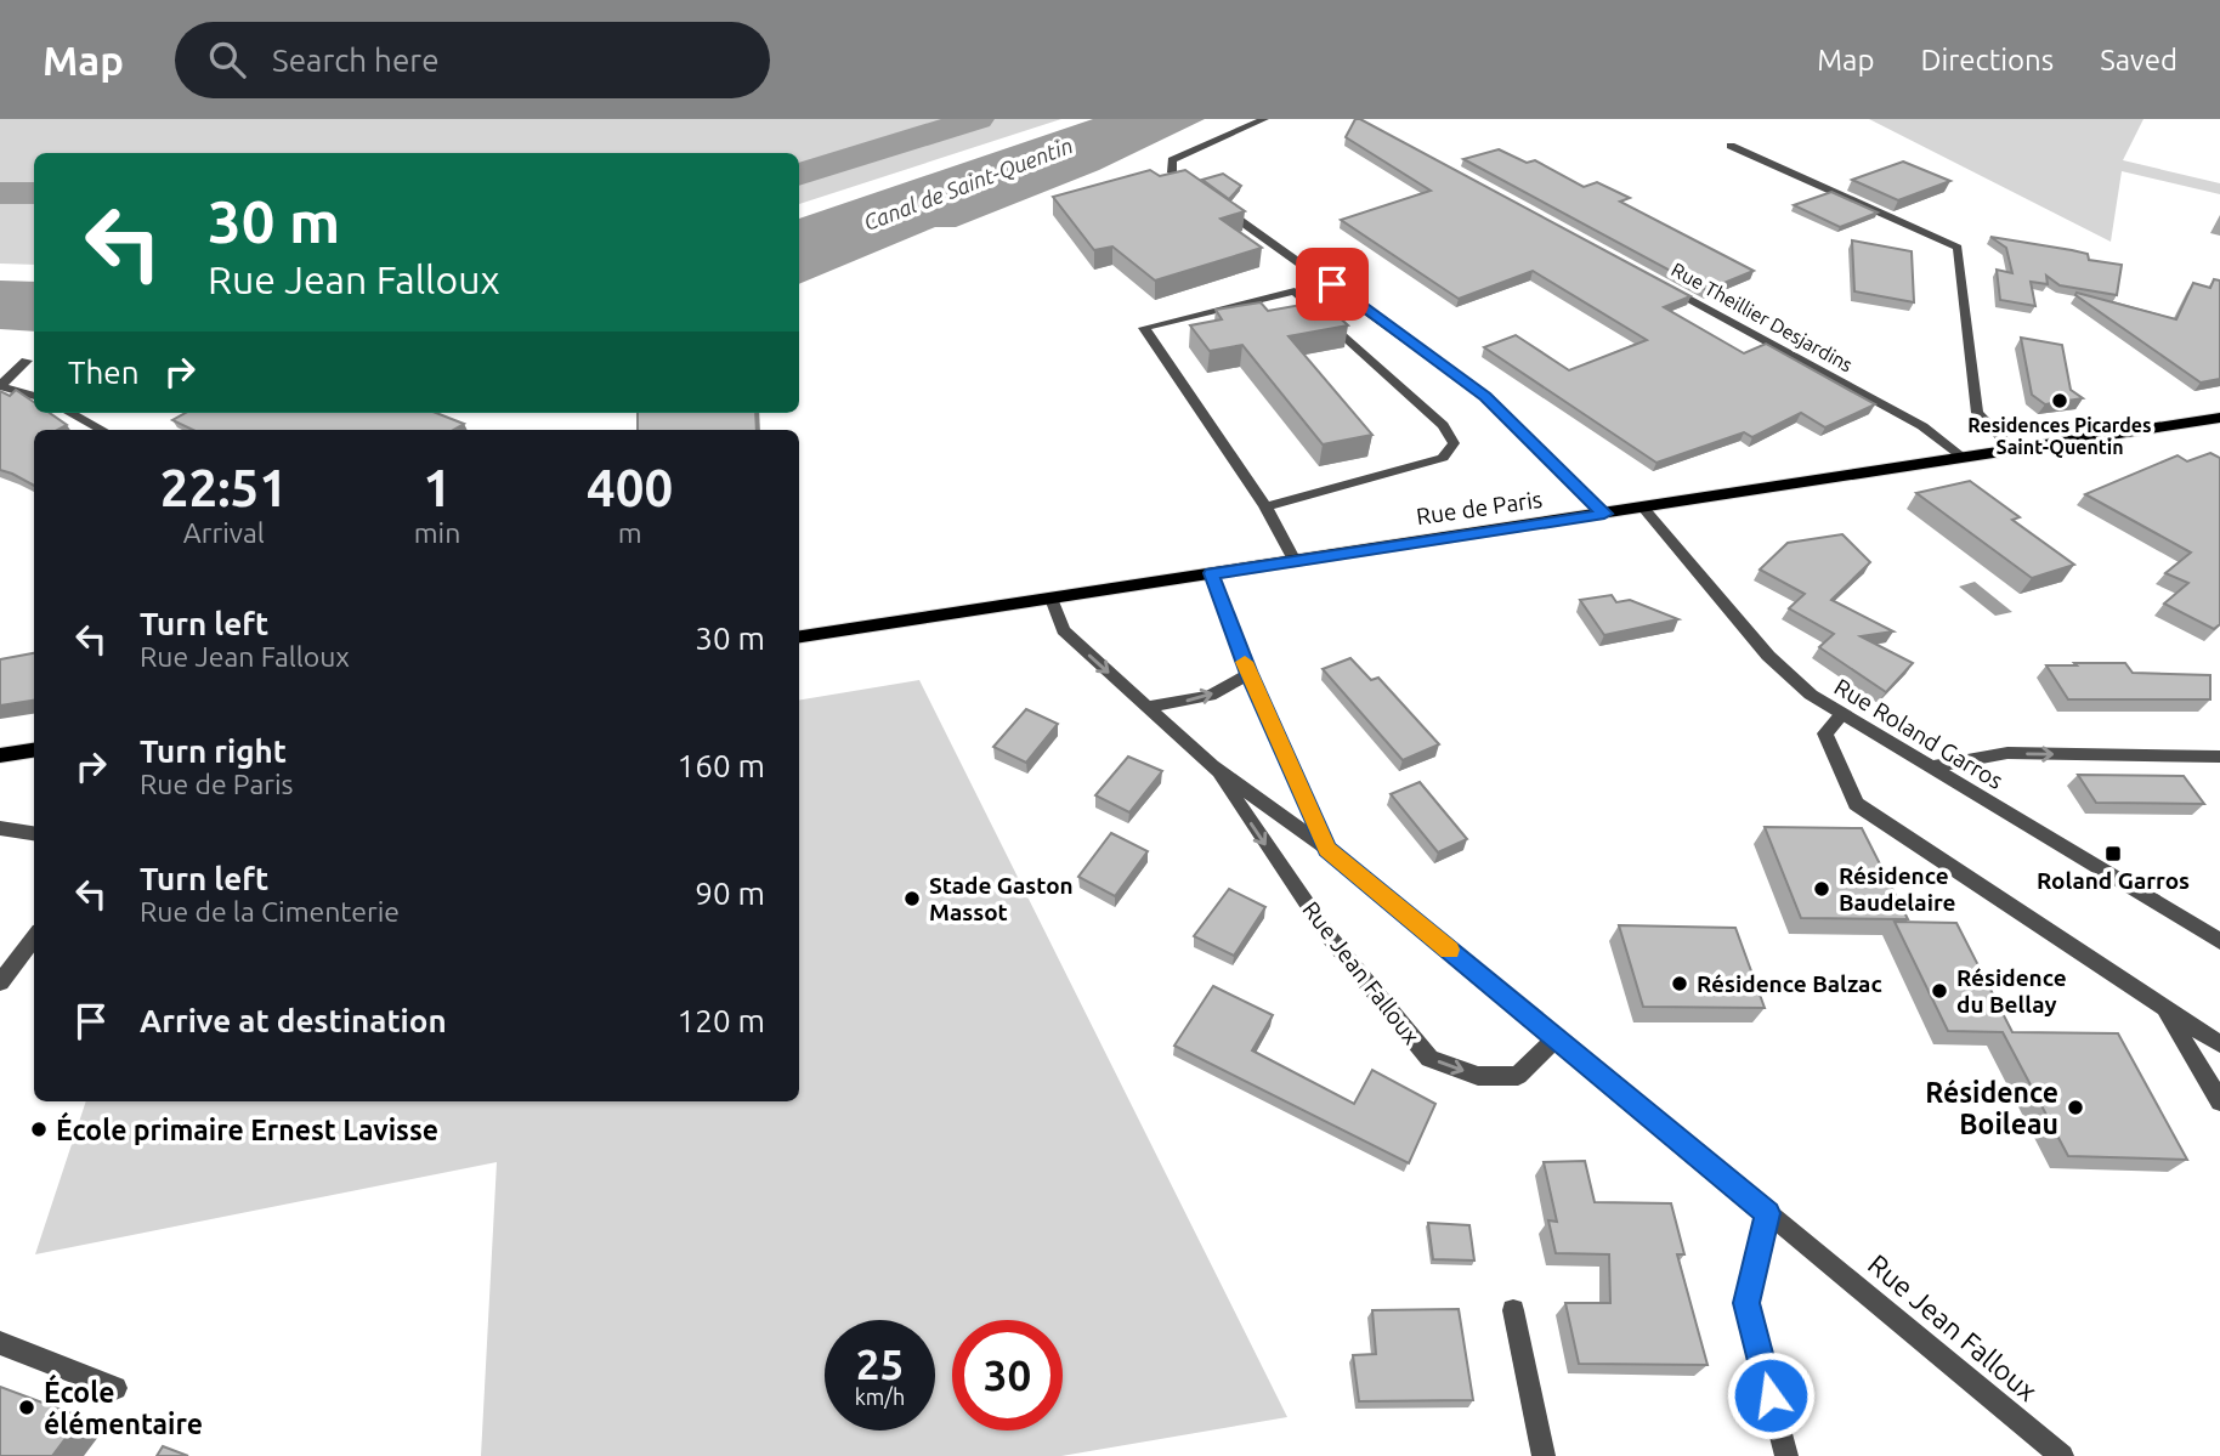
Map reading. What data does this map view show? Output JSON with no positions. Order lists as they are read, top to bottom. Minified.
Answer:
{"streets":{"main road":["Rue de Paris"],"street":["Rue Theillier Desjardins","Rue Roland Garros","Rue Jean Falloux"]},"crossings":[["Rue Theillier Desjardins","Rue de Paris"],["Rue de Paris","Rue Roland Garros"],["Rue de Paris","Rue Jean Falloux"]],"water":["Canal de Saint-Quentin"],"places":{"other":["Residences Picardes Saint-Quentin","Résidence Baudelaire","Stade Gaston Massot","Résidence Balzac","Résidence du Bellay","Résidence Boileau","École primaire Ernest Lavisse","École élémentaire"],"transit":["Roland Garros"]},"page":{"header":"Map","search":"Search here","nav":["Map","Directions","Saved"],"turn":["30 m","Rue Jean Falloux"],"then":"Then","eta":["22:51","Arrival","1","min","400","m"],"list":[{"name":"Turn left","note":"Rue Jean Falloux","value":"30 m"},{"name":"Turn right","note":"Rue de Paris","value":"160 m"},{"name":"Turn left","note":"Rue de la Cimenterie","value":"90 m"},{"name":"Arrive at destination","value":"120 m"}],"speed":"25 km/h","limit":"30"}}
